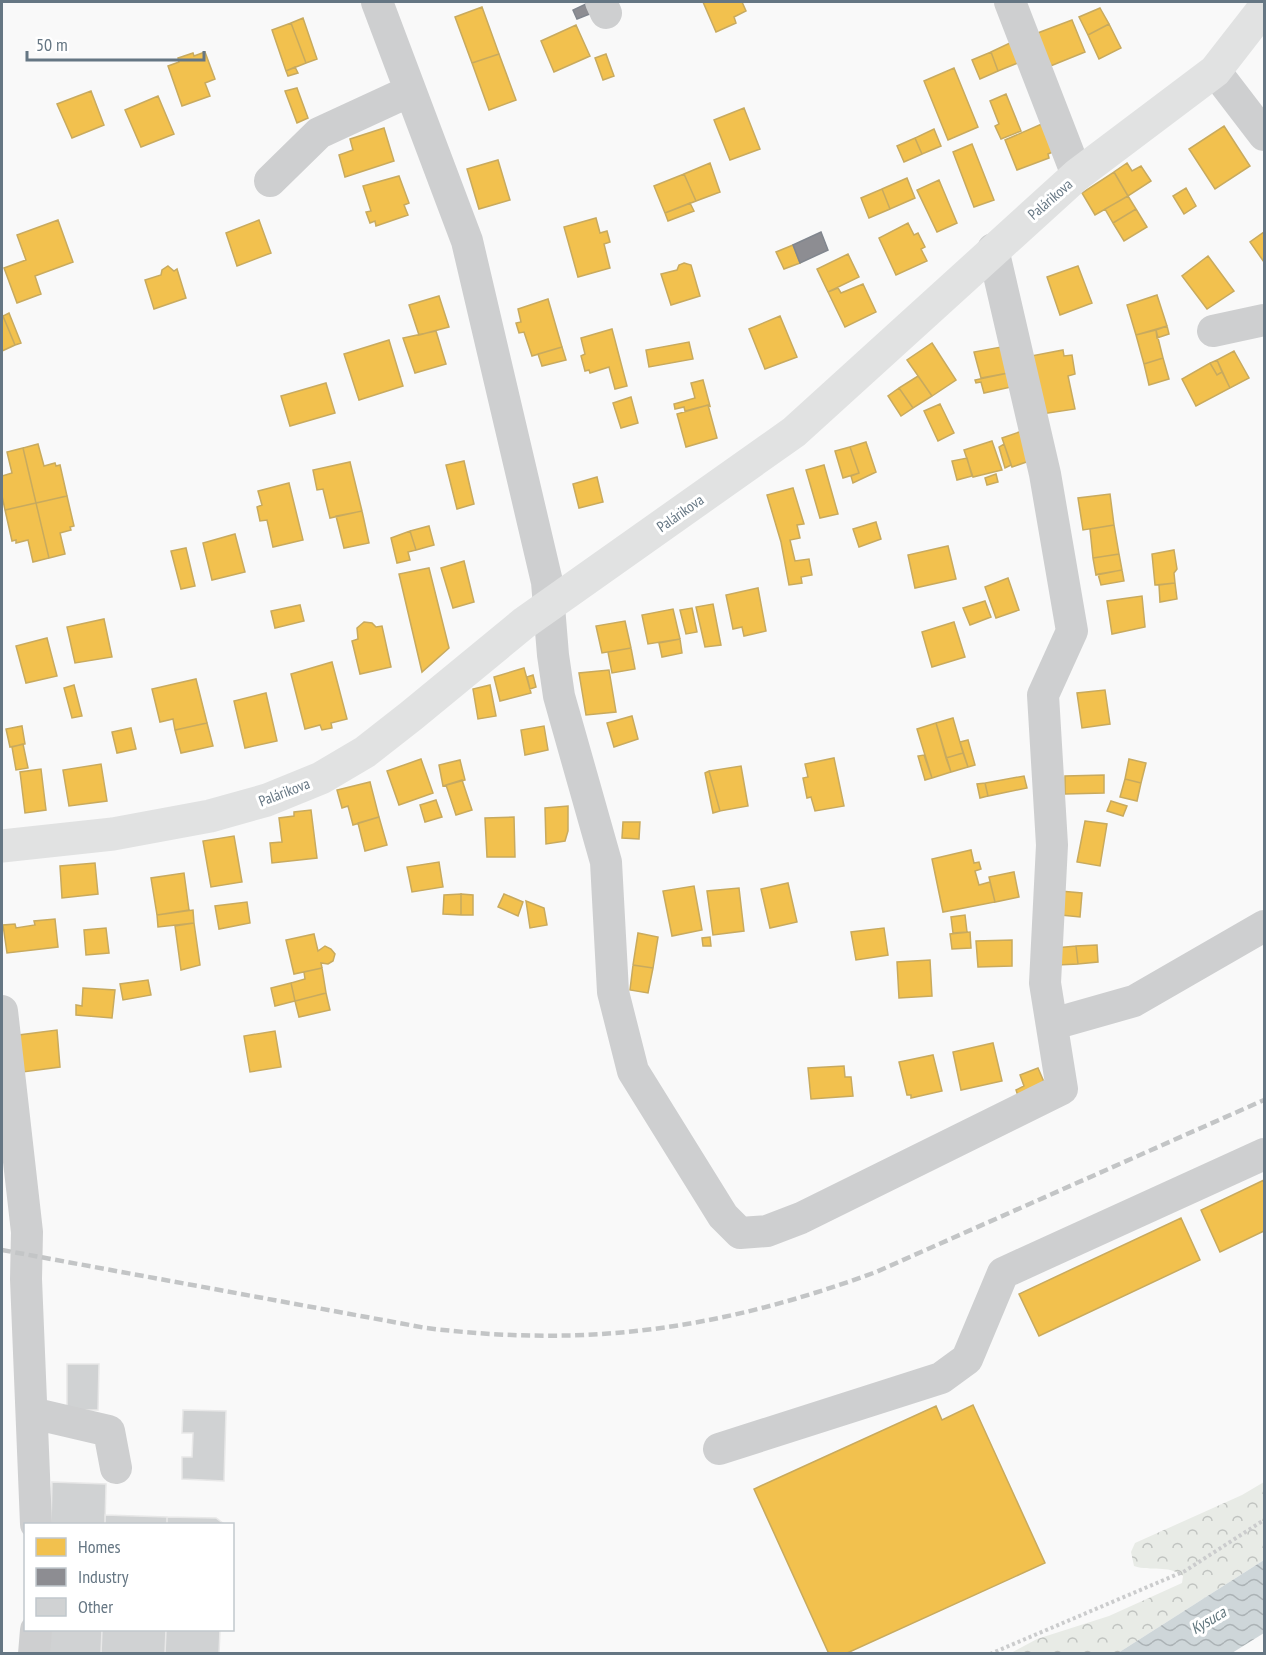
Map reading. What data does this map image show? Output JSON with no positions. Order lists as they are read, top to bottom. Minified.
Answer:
{"streets":{"main road":["Palárikova"]},"water":["Kysuca"],"legend":["Homes","Industry","Other"],"scale_bar":"50 m"}
